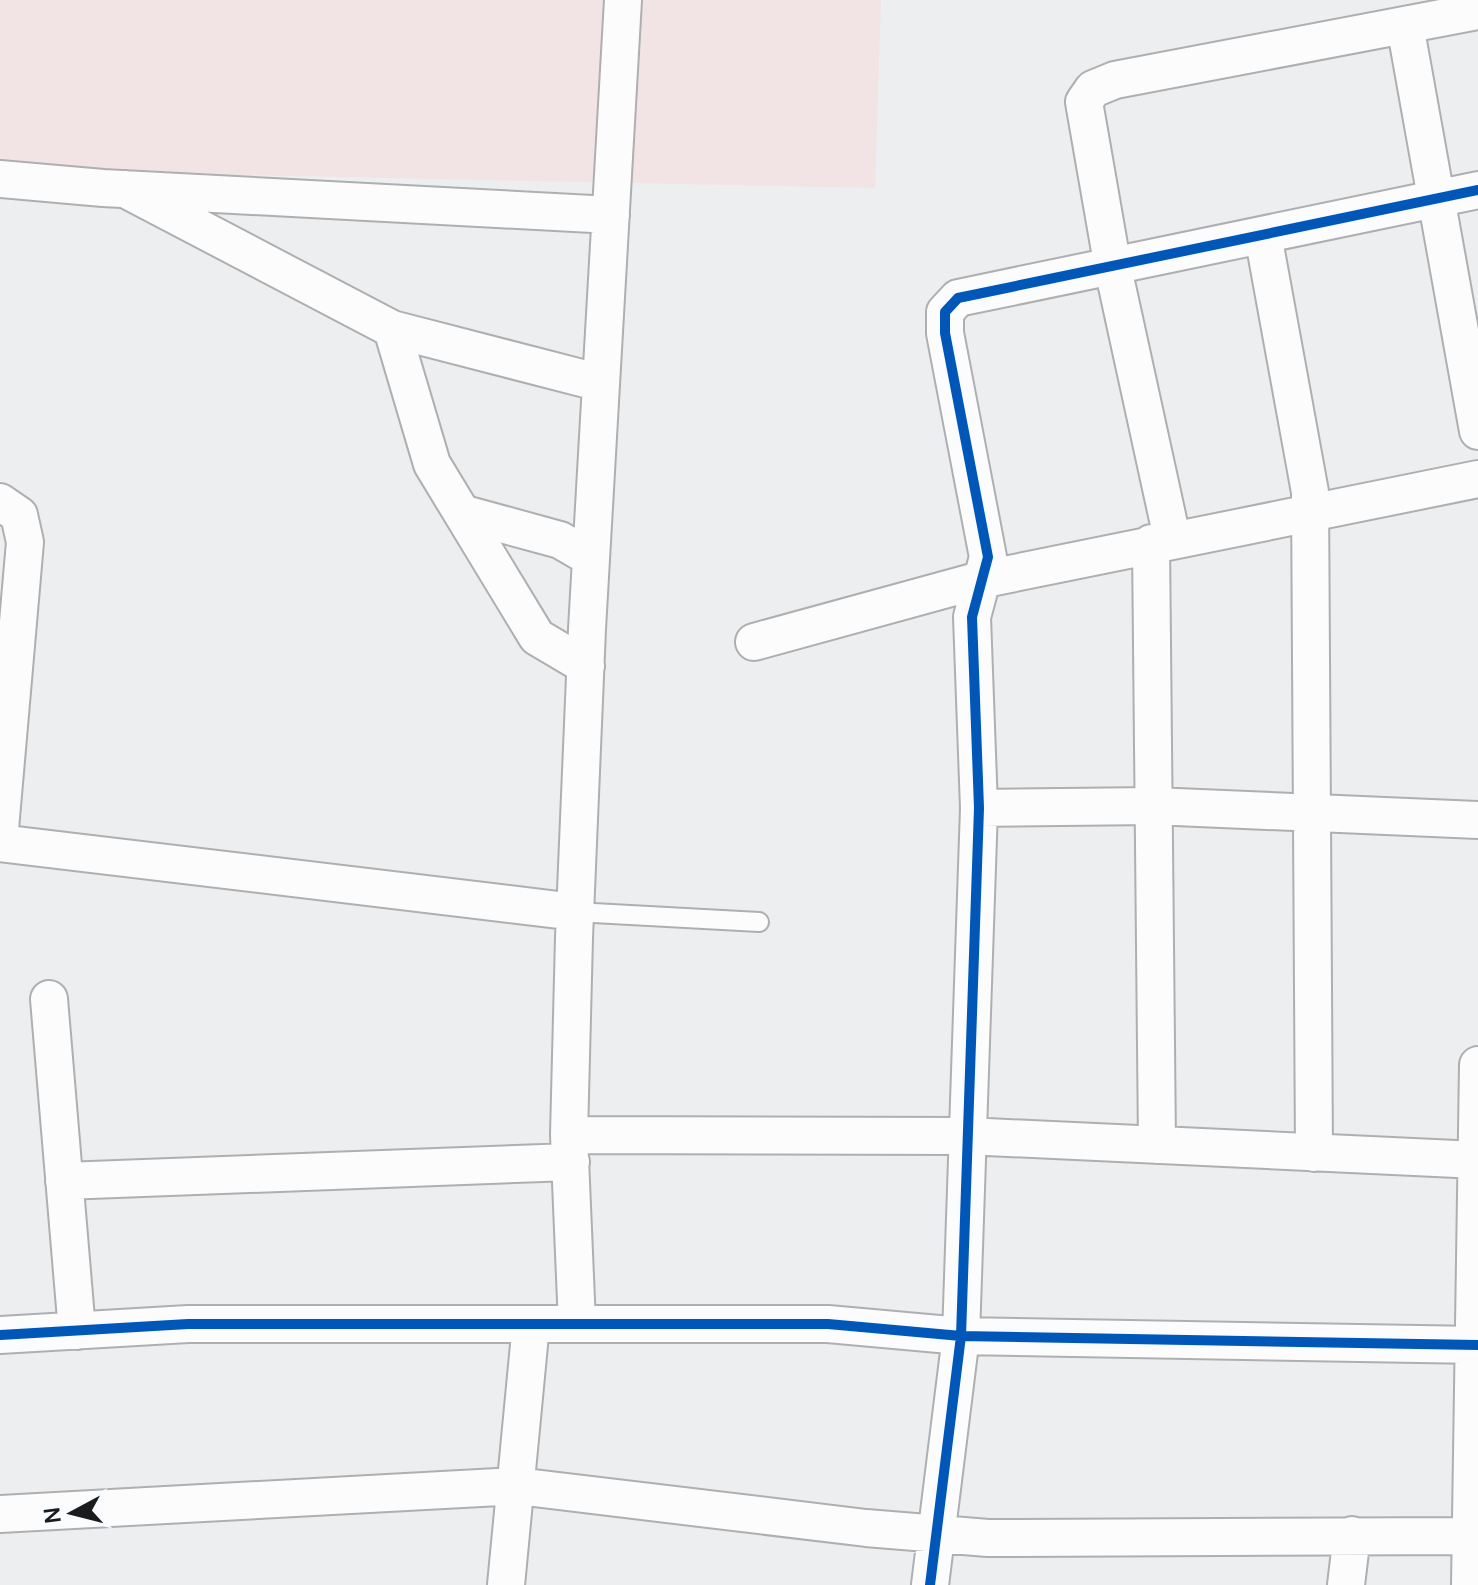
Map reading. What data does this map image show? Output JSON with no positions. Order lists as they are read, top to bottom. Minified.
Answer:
{"north":"left"}
